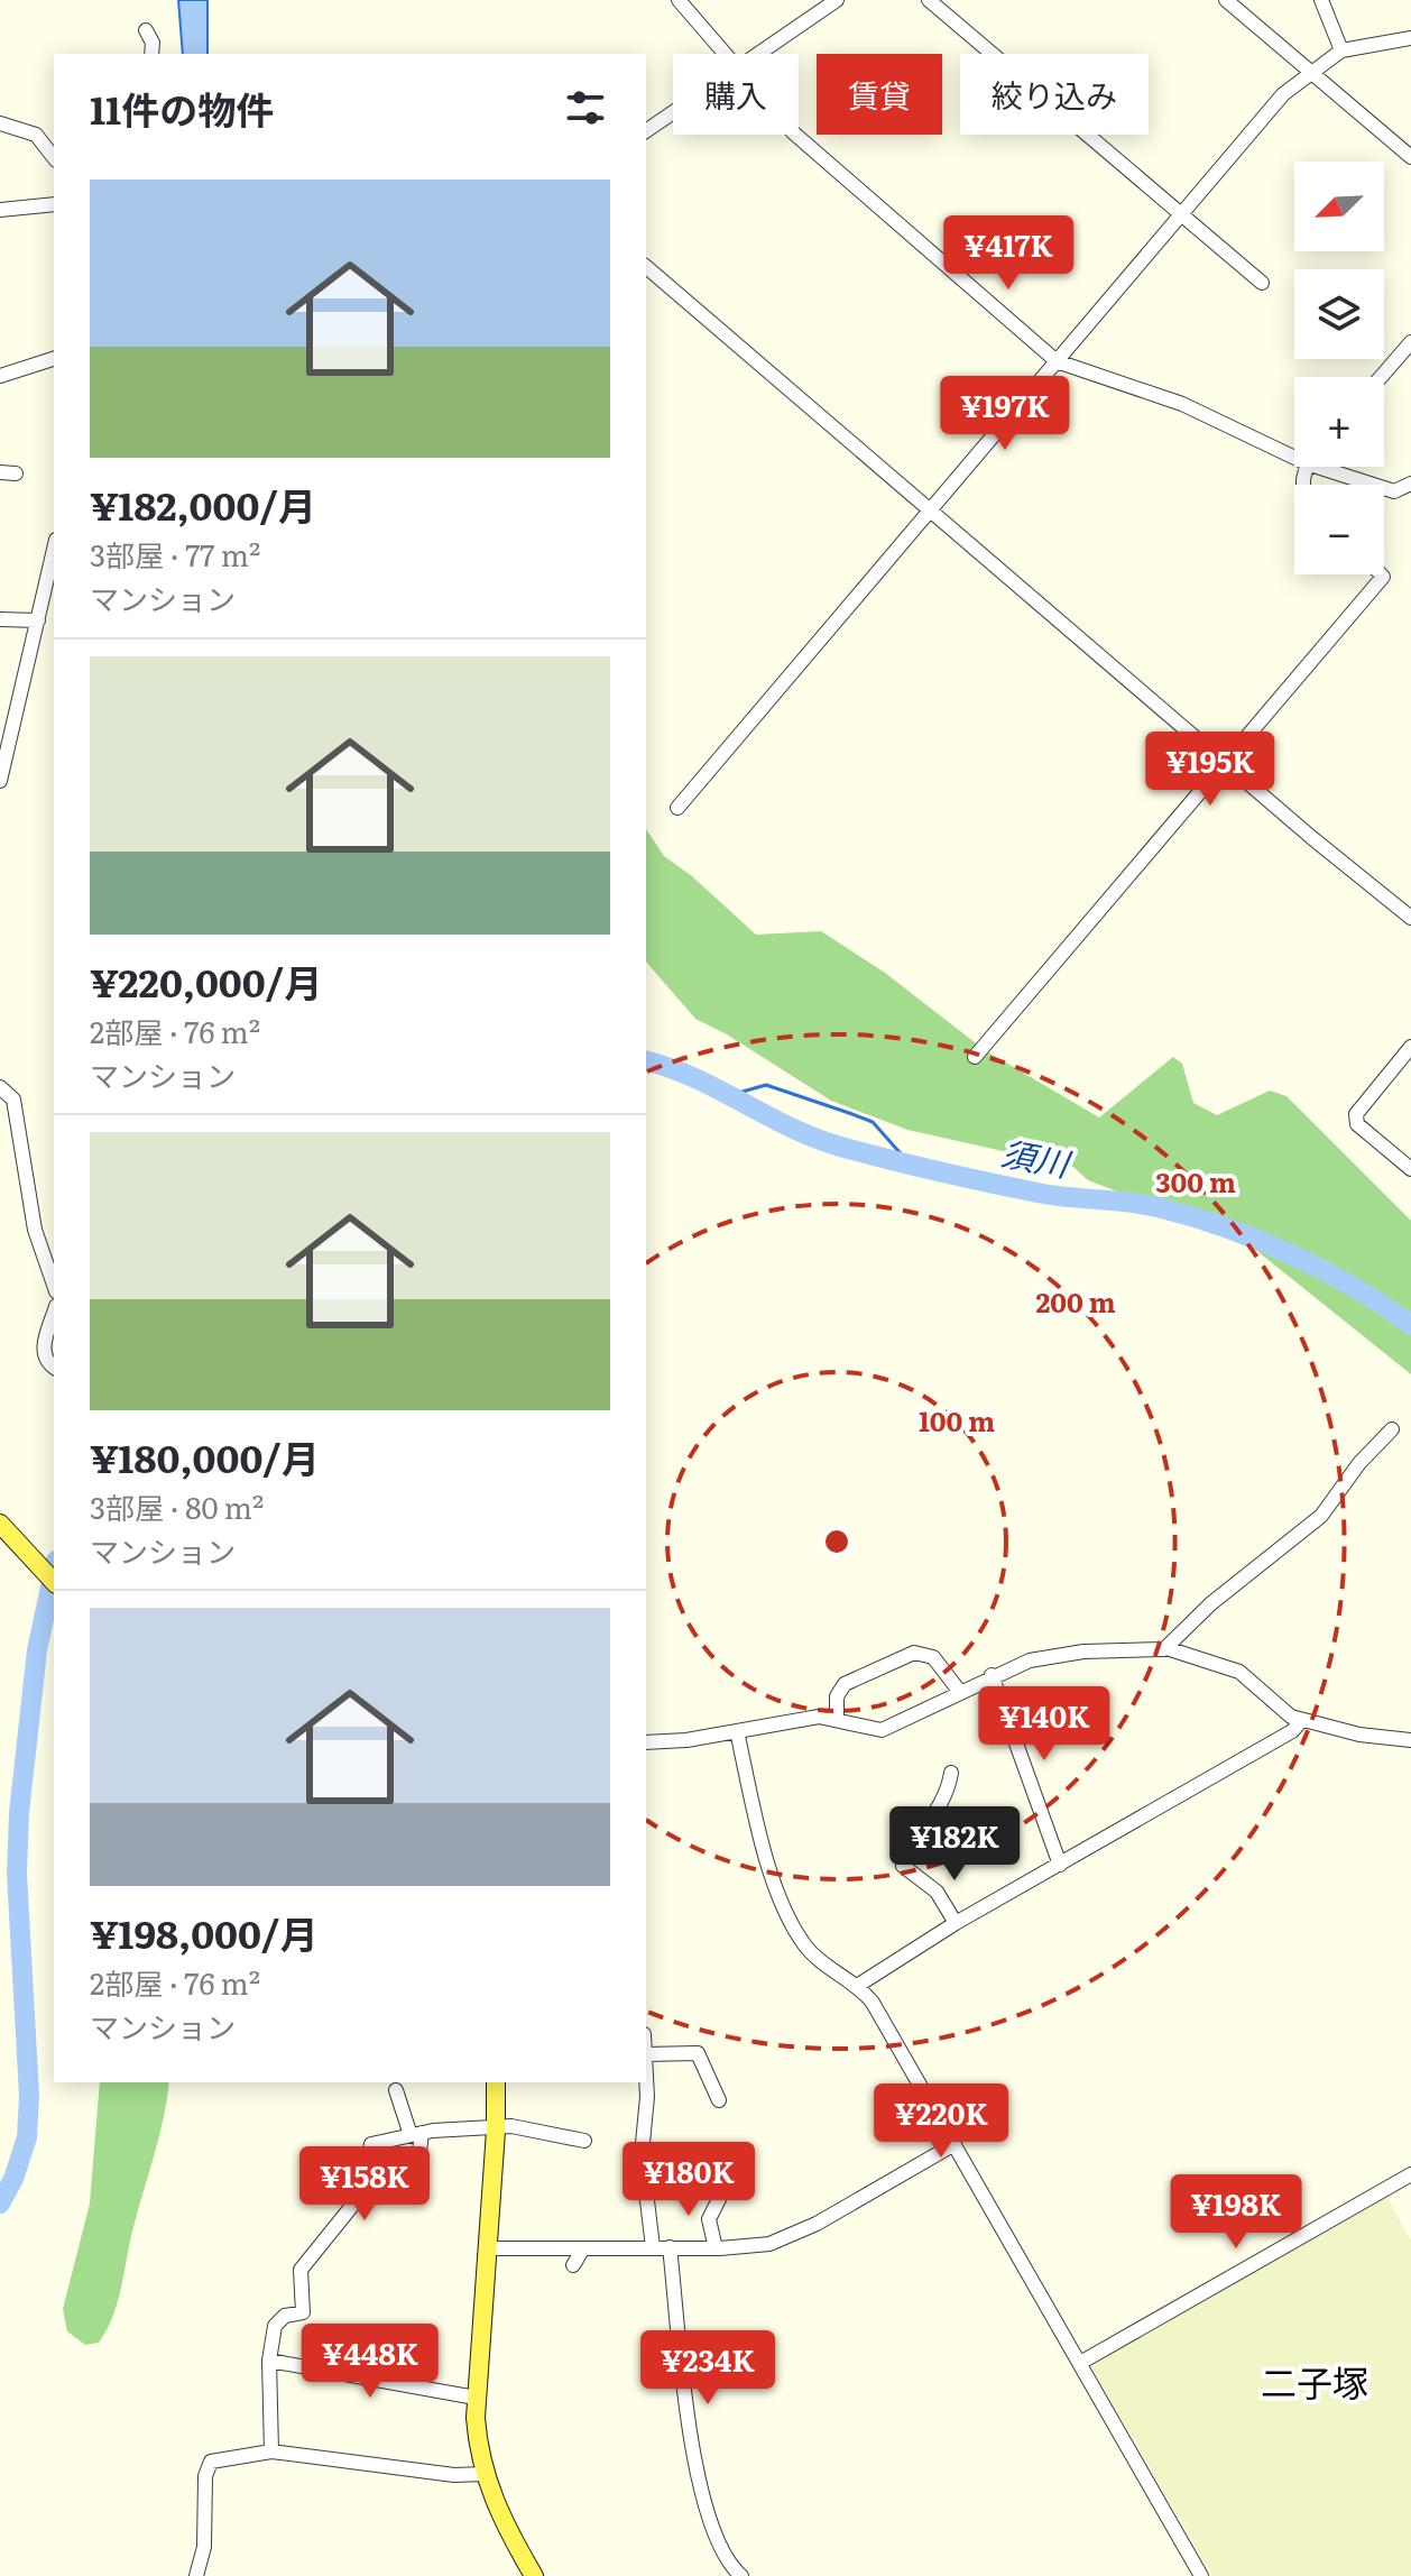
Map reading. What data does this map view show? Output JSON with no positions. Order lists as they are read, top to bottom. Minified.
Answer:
{"districts":["二子塚"],"water":["須川"],"north":"bottom left","page":{"chip":["購入","賃貸","絞り込み"],"heading":"11件の物件","map_buttons":["+","−"],"list":[{"name":"¥182,000/月","note":"3部屋 · 77 m² · マンション"},{"name":"¥220,000/月","note":"2部屋 · 76 m² · マンション"},{"name":"¥180,000/月","note":"3部屋 · 80 m² · マンション"},{"name":"¥198,000/月","note":"2部屋 · 76 m² · マンション"}],"price":["¥417K","¥197K","¥195K","¥140K","¥182K","¥220K","¥180K","¥158K","¥198K","¥448K","¥234K"]},"rings":["300 m","200 m","100 m"]}
